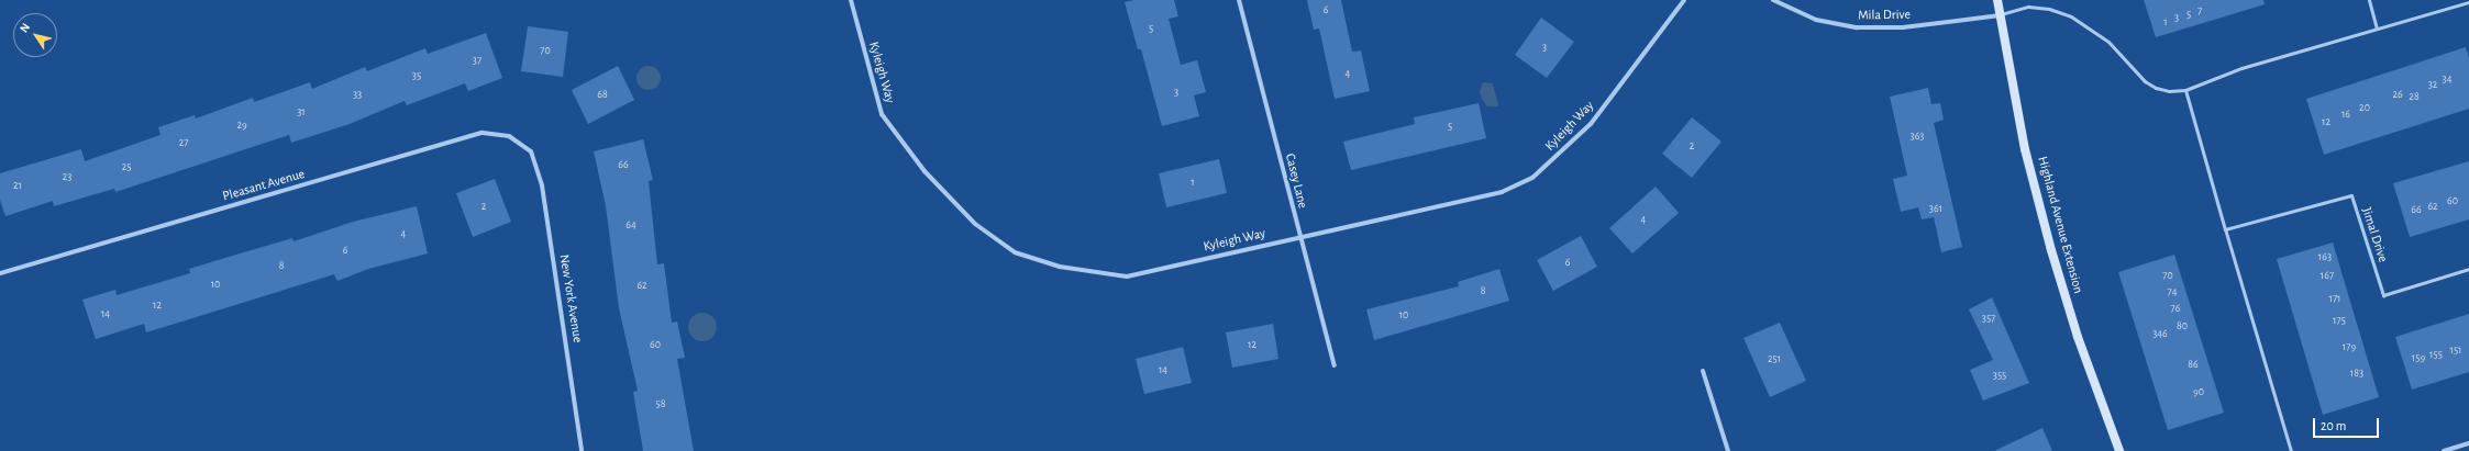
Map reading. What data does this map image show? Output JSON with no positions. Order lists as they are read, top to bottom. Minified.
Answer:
{"streets":{"street":["Mila Drive","Kyleigh Way","Casey Lane","Pleasant Avenue","Highland Avenue Extension","New York Avenue"],"lane":["Jimal Drive"]},"crossings":[["Mila Drive","Highland Avenue Extension"],["Kyleigh Way","Casey Lane"],["Pleasant Avenue","New York Avenue"]],"house_numbers":["6","7","5","3","1","5","3","70","37","4","35","34","32","3","33","68","26","28","20","31","16","12","29","5","363","27","2","66","25","23","1","21","60","2","62","361","66","4","64","4","6","163","6","8","70","167","10","62","8","74","171","12","76","14","10","357","175","80","346","60","12","179","151","155","159","251","86","14","183","355","90","58"],"scale_bar":"20 m","north":"top left"}
